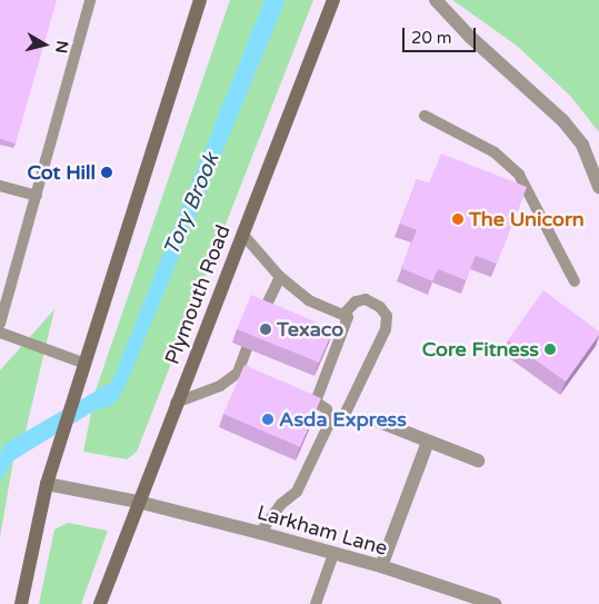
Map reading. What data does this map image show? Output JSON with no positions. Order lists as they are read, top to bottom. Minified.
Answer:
{"streets":{"main road":["Plymouth Road"],"street":["Larkham Lane"]},"crossings":[["Plymouth Road","Larkham Lane"]],"water":["Tory Brook"],"places":["Cot Hill","The Unicorn","Texaco","Core Fitness","Asda Express"],"scale_bar":"20 m","north":"right"}
